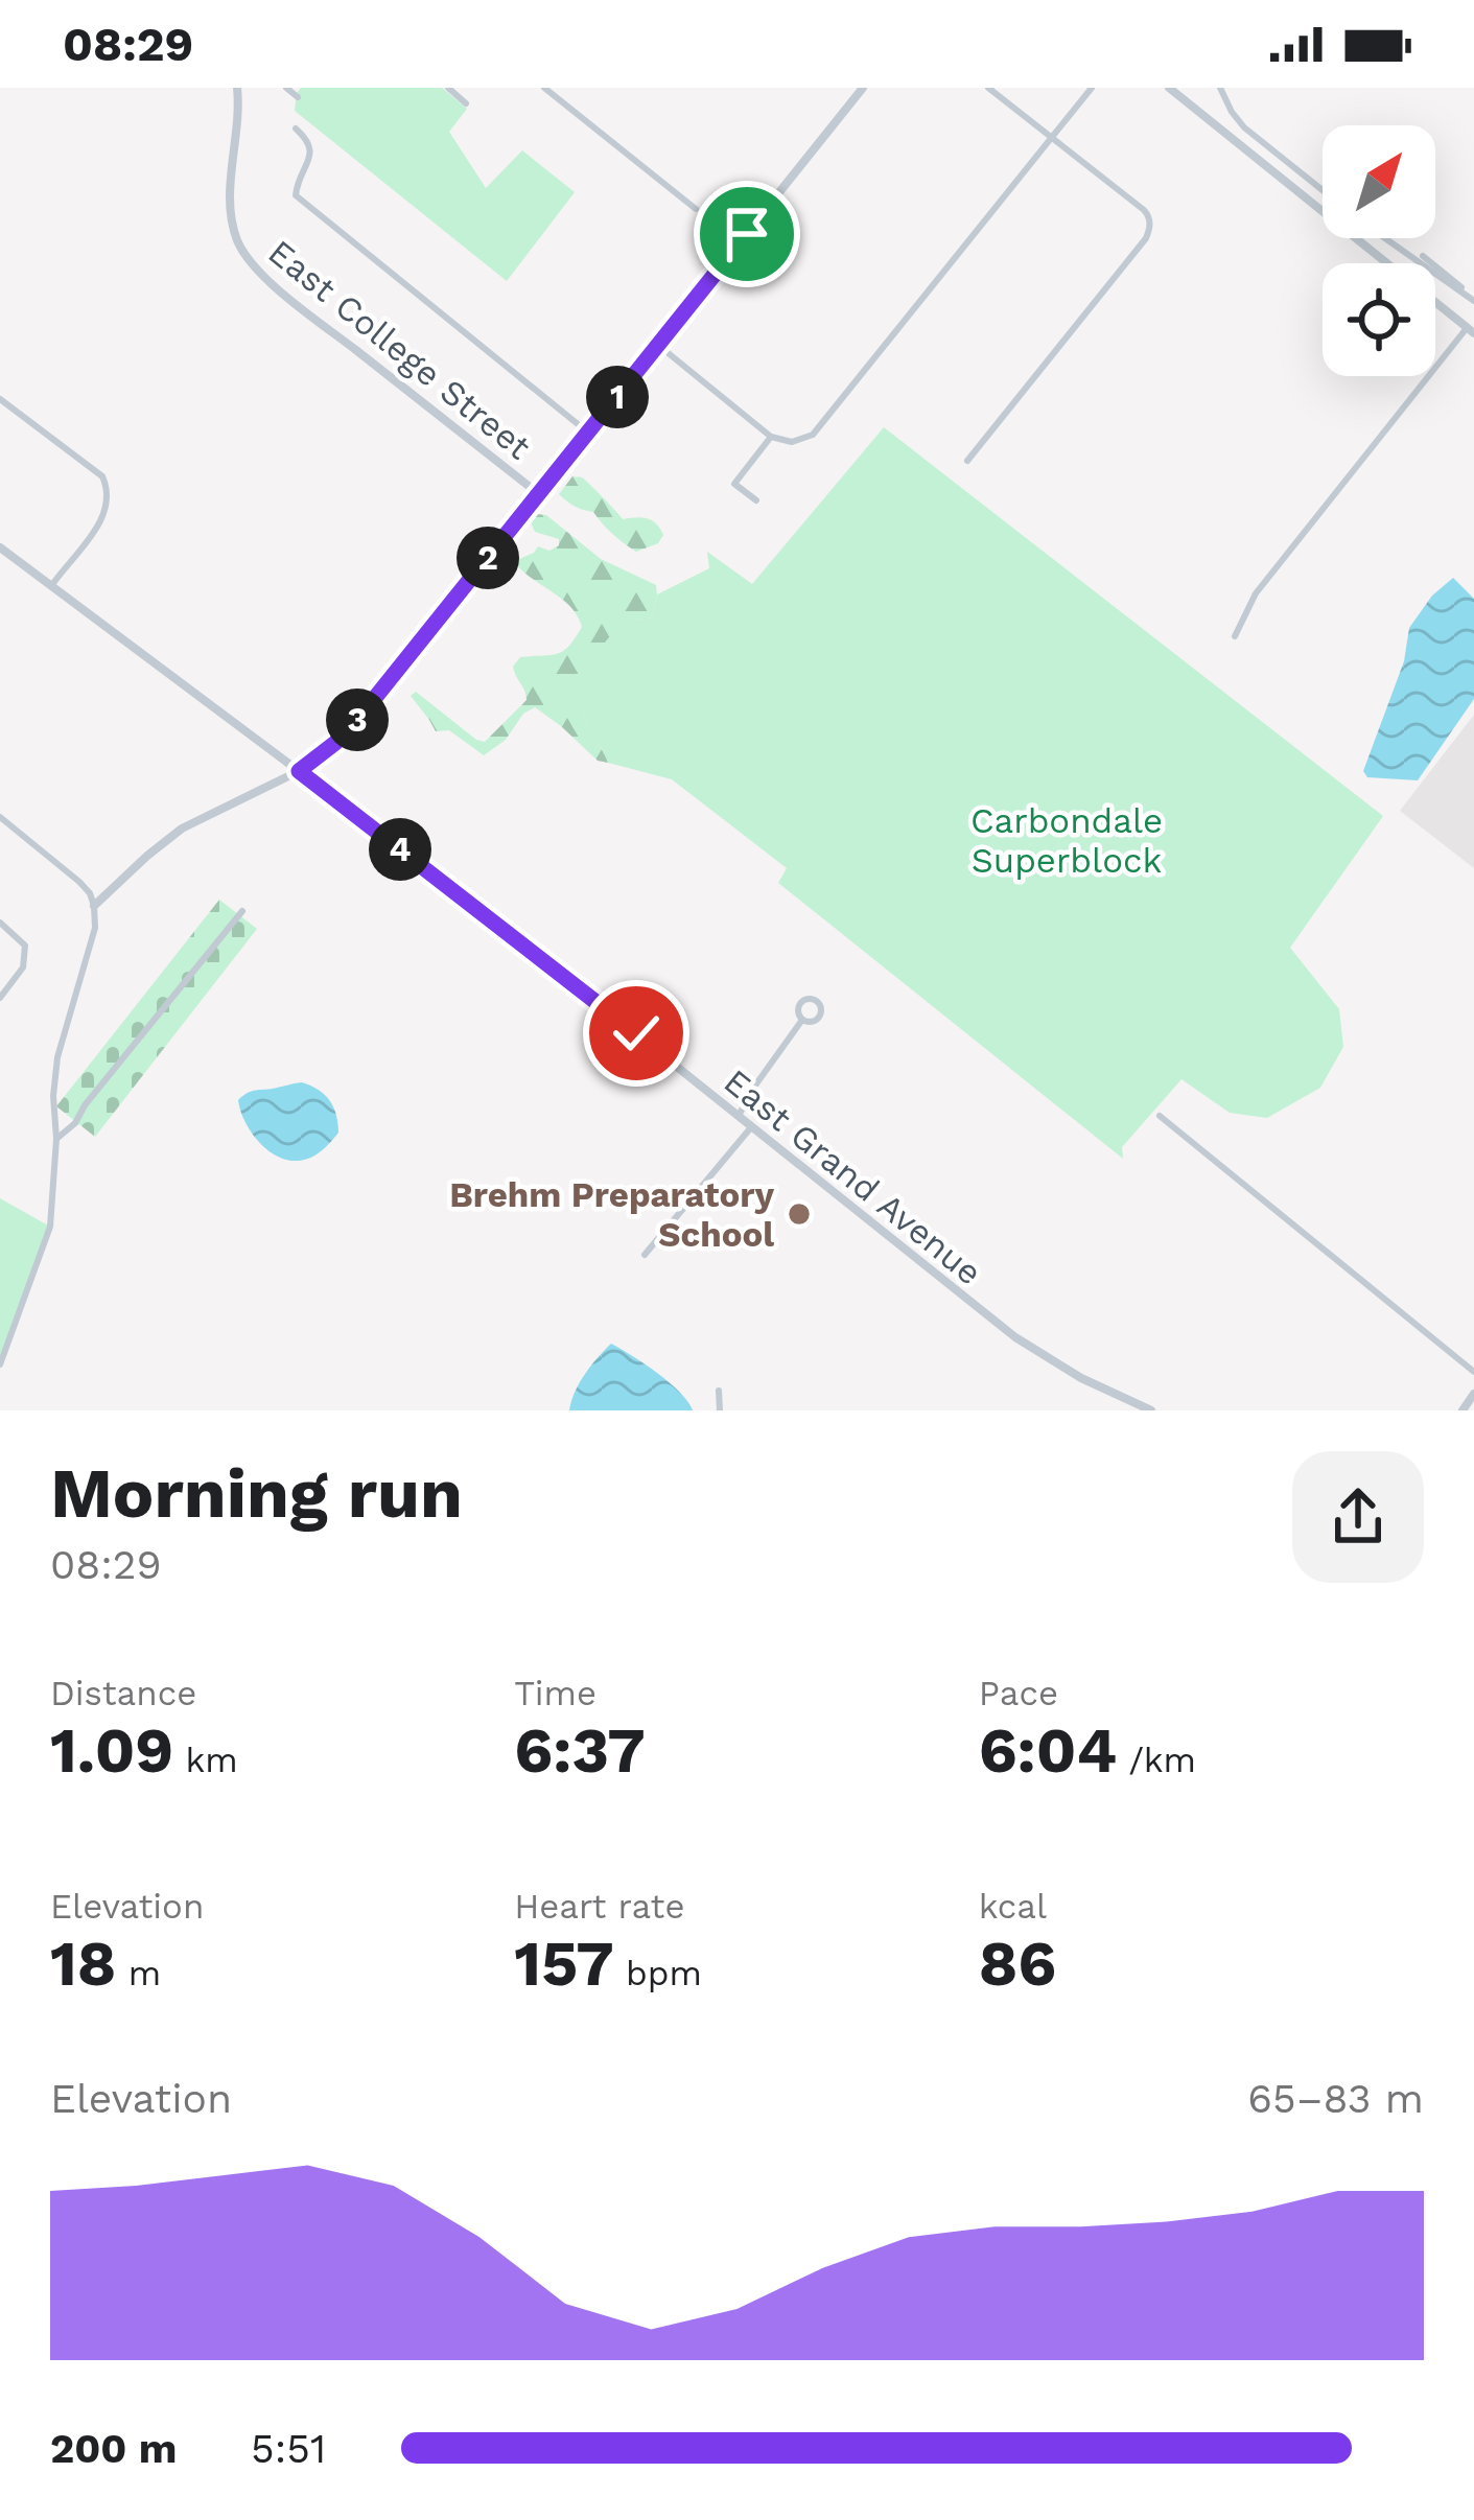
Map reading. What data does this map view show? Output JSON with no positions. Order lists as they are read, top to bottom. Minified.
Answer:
{"streets":{"street":["East College Street","East Grand Avenue"]},"parks":["Carbondale Superblock"],"places":["Brehm Preparatory School"],"north":"top right","page":{"status":"08:29","pins":["1","2","3","4"],"heading":["Morning run","08:29"],"stats":[["Distance","1.09 km"],["Time","6:37"],["Pace","6:04 /km"],["Elevation","18 m"],["Heart rate","157 bpm"],["kcal","86"]],"chart":["Elevation","65–83 m"],"list":[{"name":"200 m","note":"5:51"}]}}
